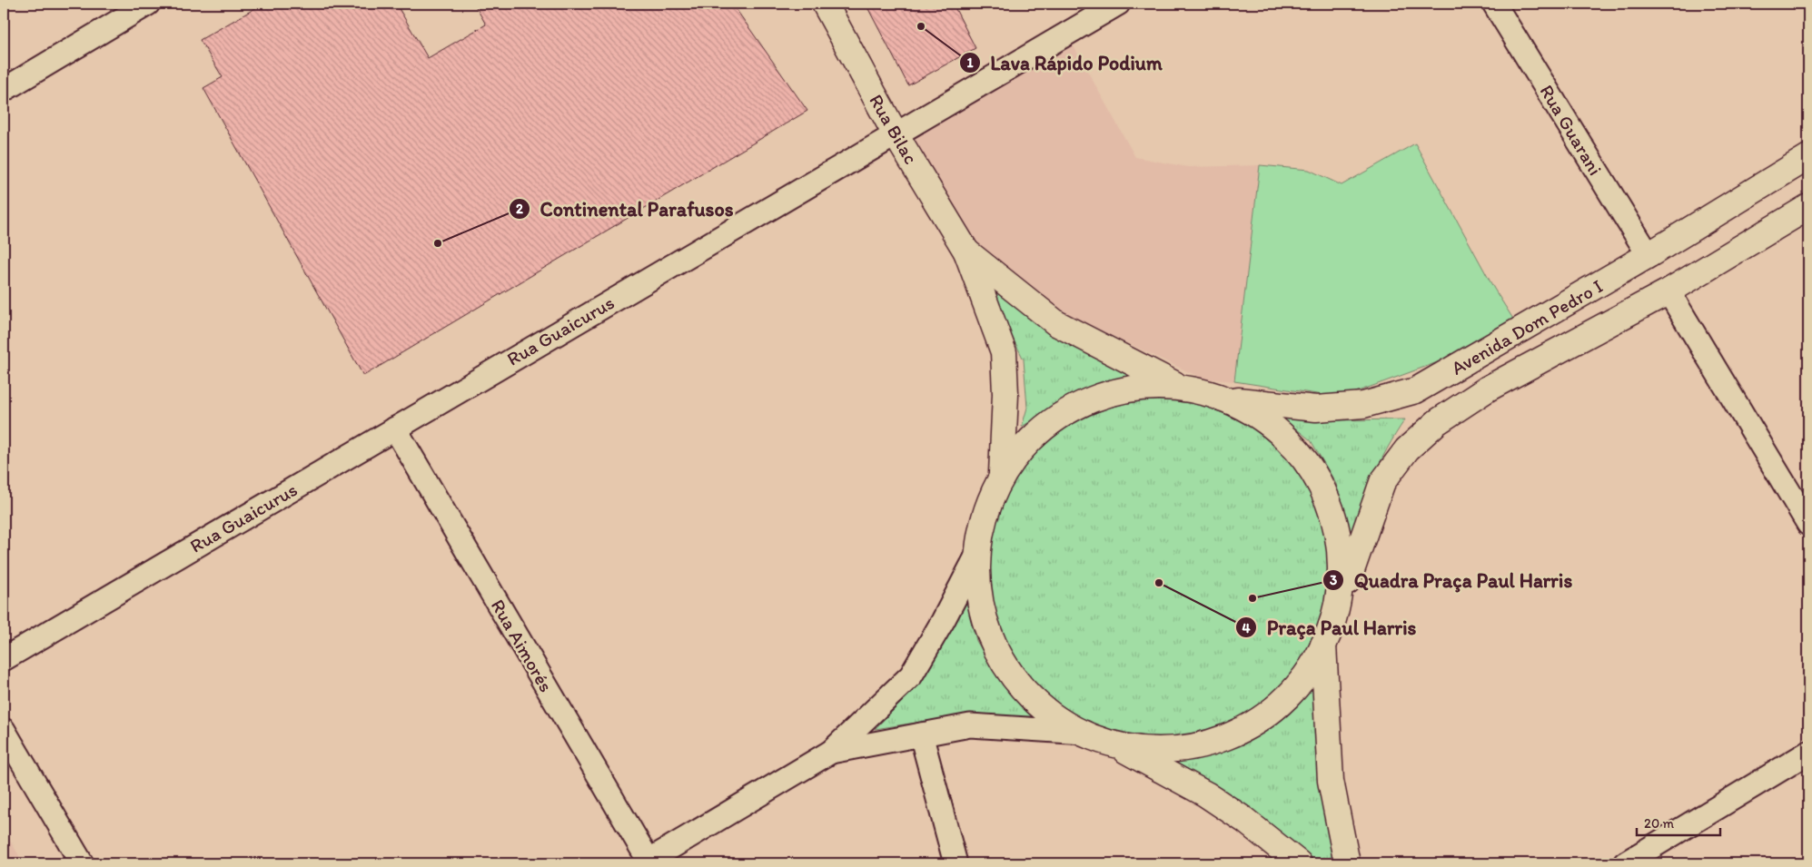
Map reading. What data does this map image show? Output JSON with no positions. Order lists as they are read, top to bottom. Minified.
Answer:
{"streets":{"street":["Rua Bilac","Rua Guarani","Avenida Dom Pedro I","Rua Guaicurus","Rua Aimorés"]},"crossings":[["Rua Bilac","Rua Guaicurus"],["Rua Guarani","Avenida Dom Pedro I"],["Rua Guaicurus","Rua Aimorés"]],"places":["Lava Rápido Podium","Continental Parafusos","Praça Paul Harris","Quadra Praça Paul Harris"],"scale_bar":"20 m"}
